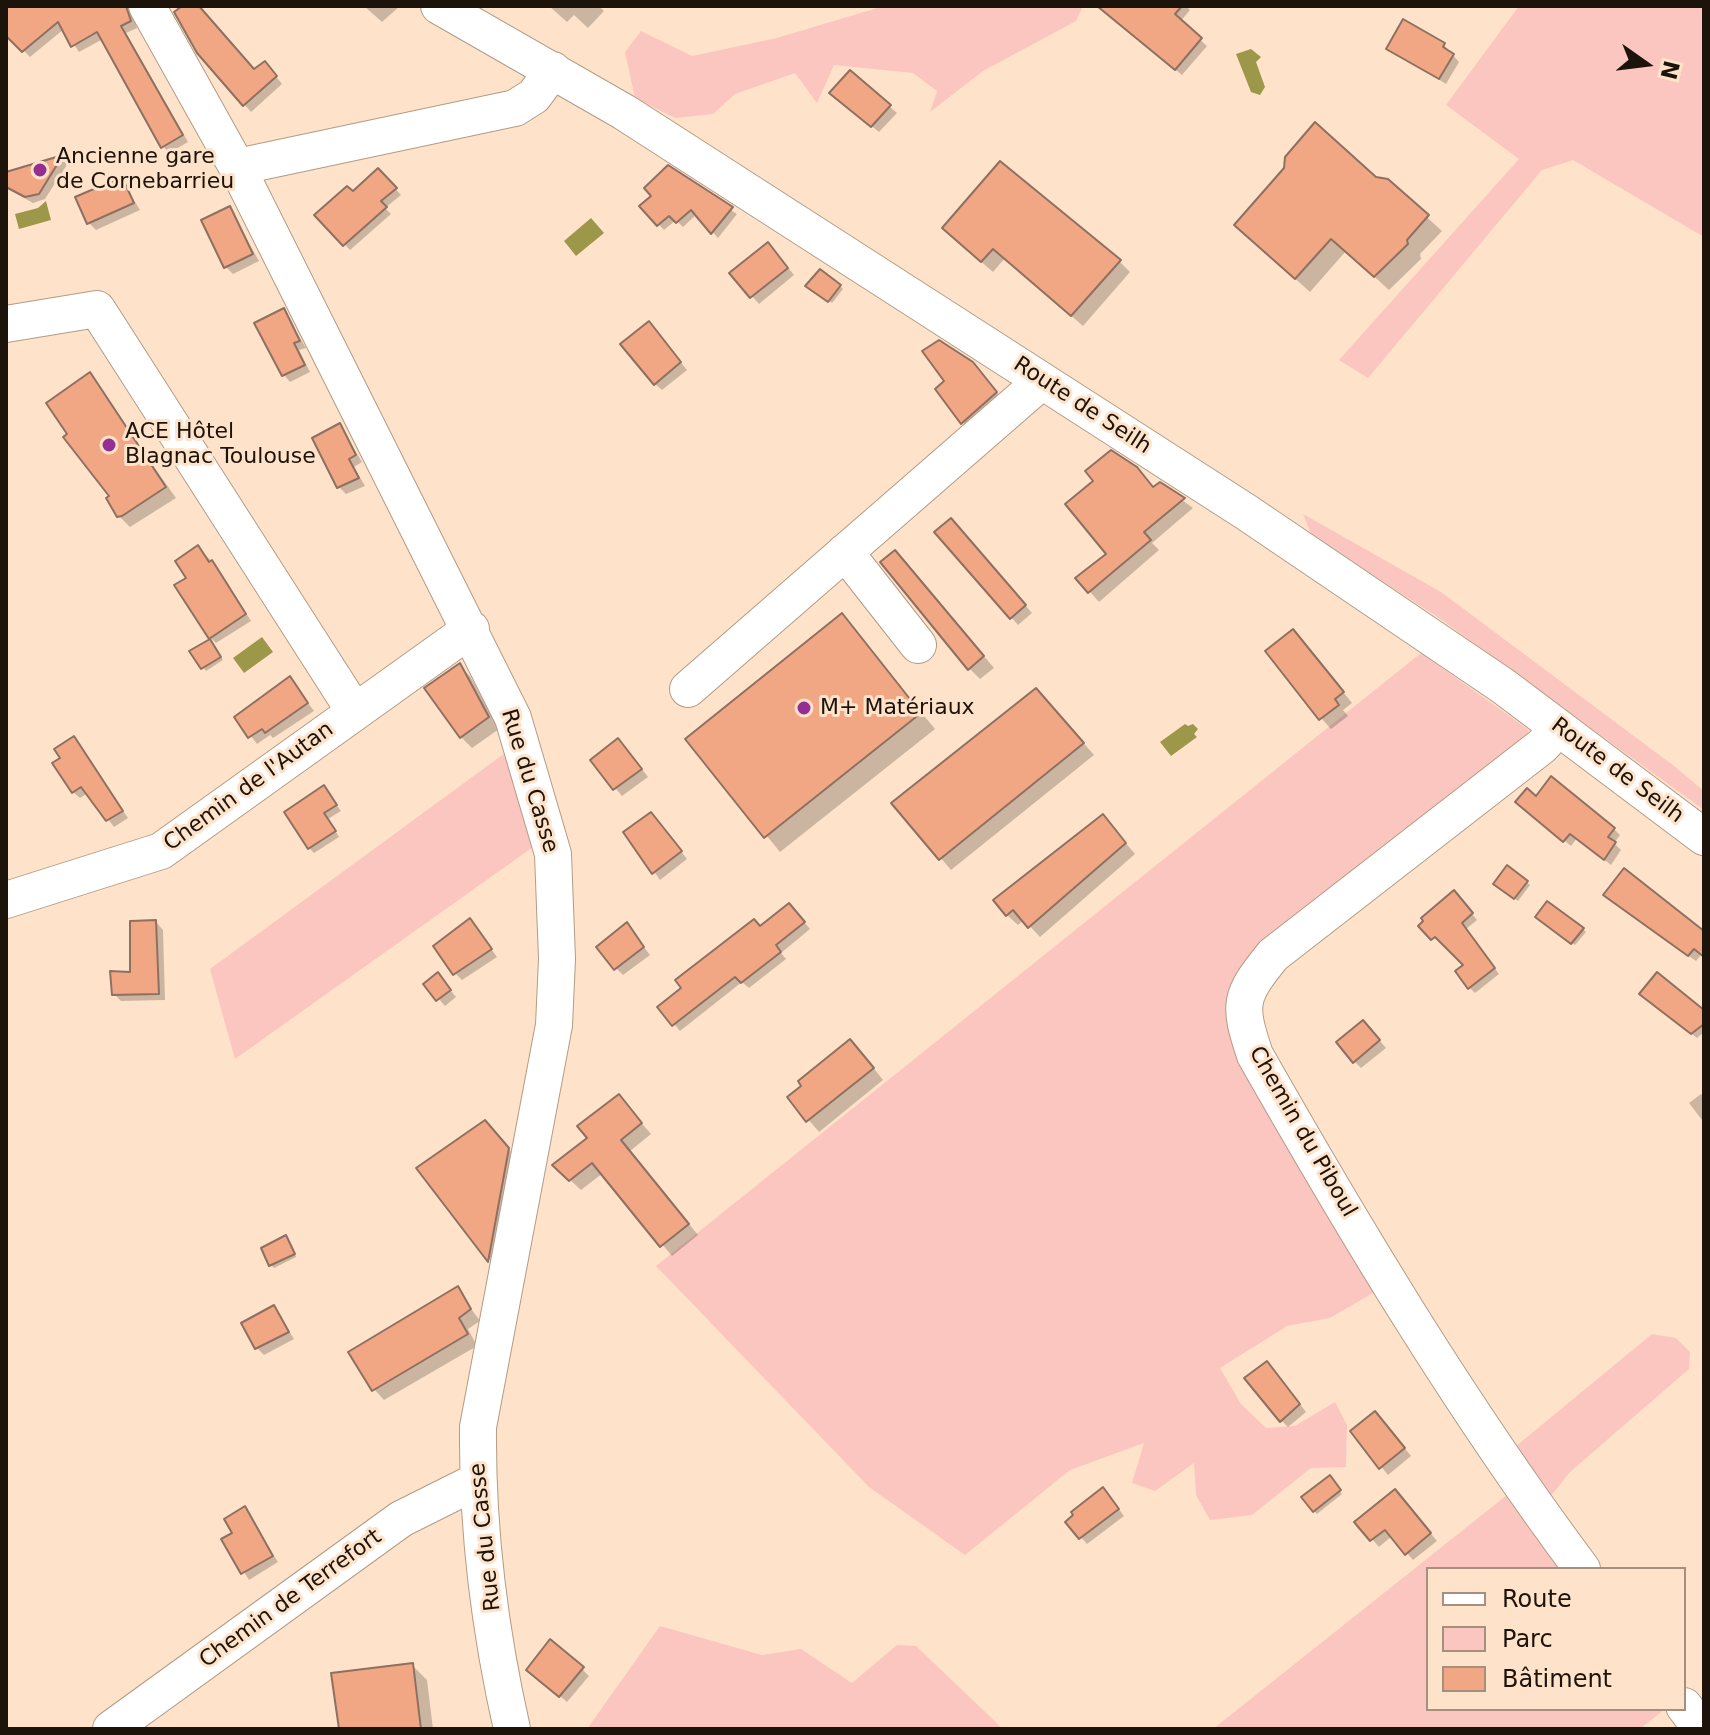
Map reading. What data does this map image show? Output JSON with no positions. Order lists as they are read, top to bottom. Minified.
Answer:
{"streets":{"street":["Route de Seilh","Rue du Casse","Chemin de l'Autan","Chemin du Piboul","Chemin de Terrefort"]},"crossings":[["Route de Seilh","Chemin du Piboul"],["Rue du Casse","Chemin de l'Autan"],["Rue du Casse","Chemin de Terrefort"]],"places":["Ancienne gare de Cornebarrieu","ACE Hôtel Blagnac Toulouse","M+ Matériaux"],"legend":["Route","Parc","Bâtiment"],"north":"right"}
